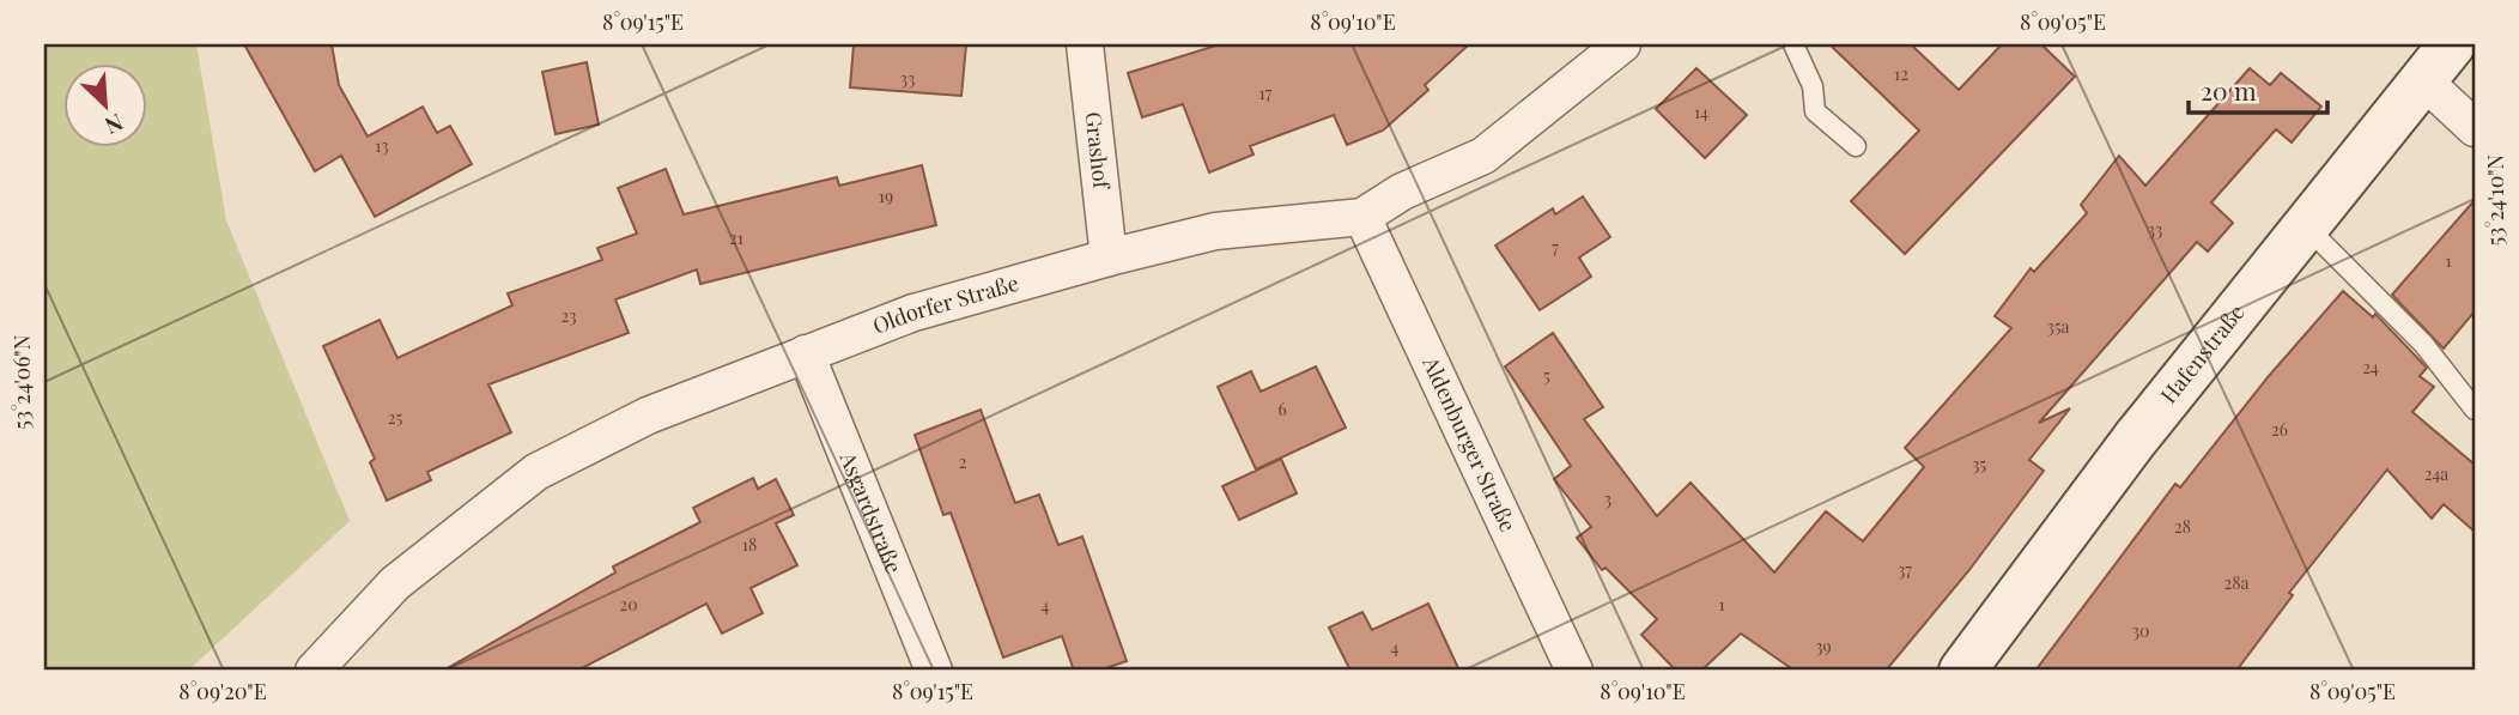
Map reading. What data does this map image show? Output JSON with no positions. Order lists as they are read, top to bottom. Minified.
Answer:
{"streets":{"street":["Grashof","Oldorfer Straße","Hafenstraße","Aldenburger Straße","Asgardstraße"]},"crossings":[["Grashof","Oldorfer Straße"],["Oldorfer Straße","Aldenburger Straße"],["Oldorfer Straße","Asgardstraße"]],"house_numbers":["12","33","17","14","13","19","33","21","7","1","23","35a","24","5","6","25","26","2","35","24a","3","28","18","37","28a","20","1","4","30","39","4"],"scale_bar":"20 m","north":"bottom right","coordinates":["8°09'15\"E","8°09'10\"E","8°09'05\"E","53°24'10\"N","53°24'06\"N","8°09'20\"E"]}
